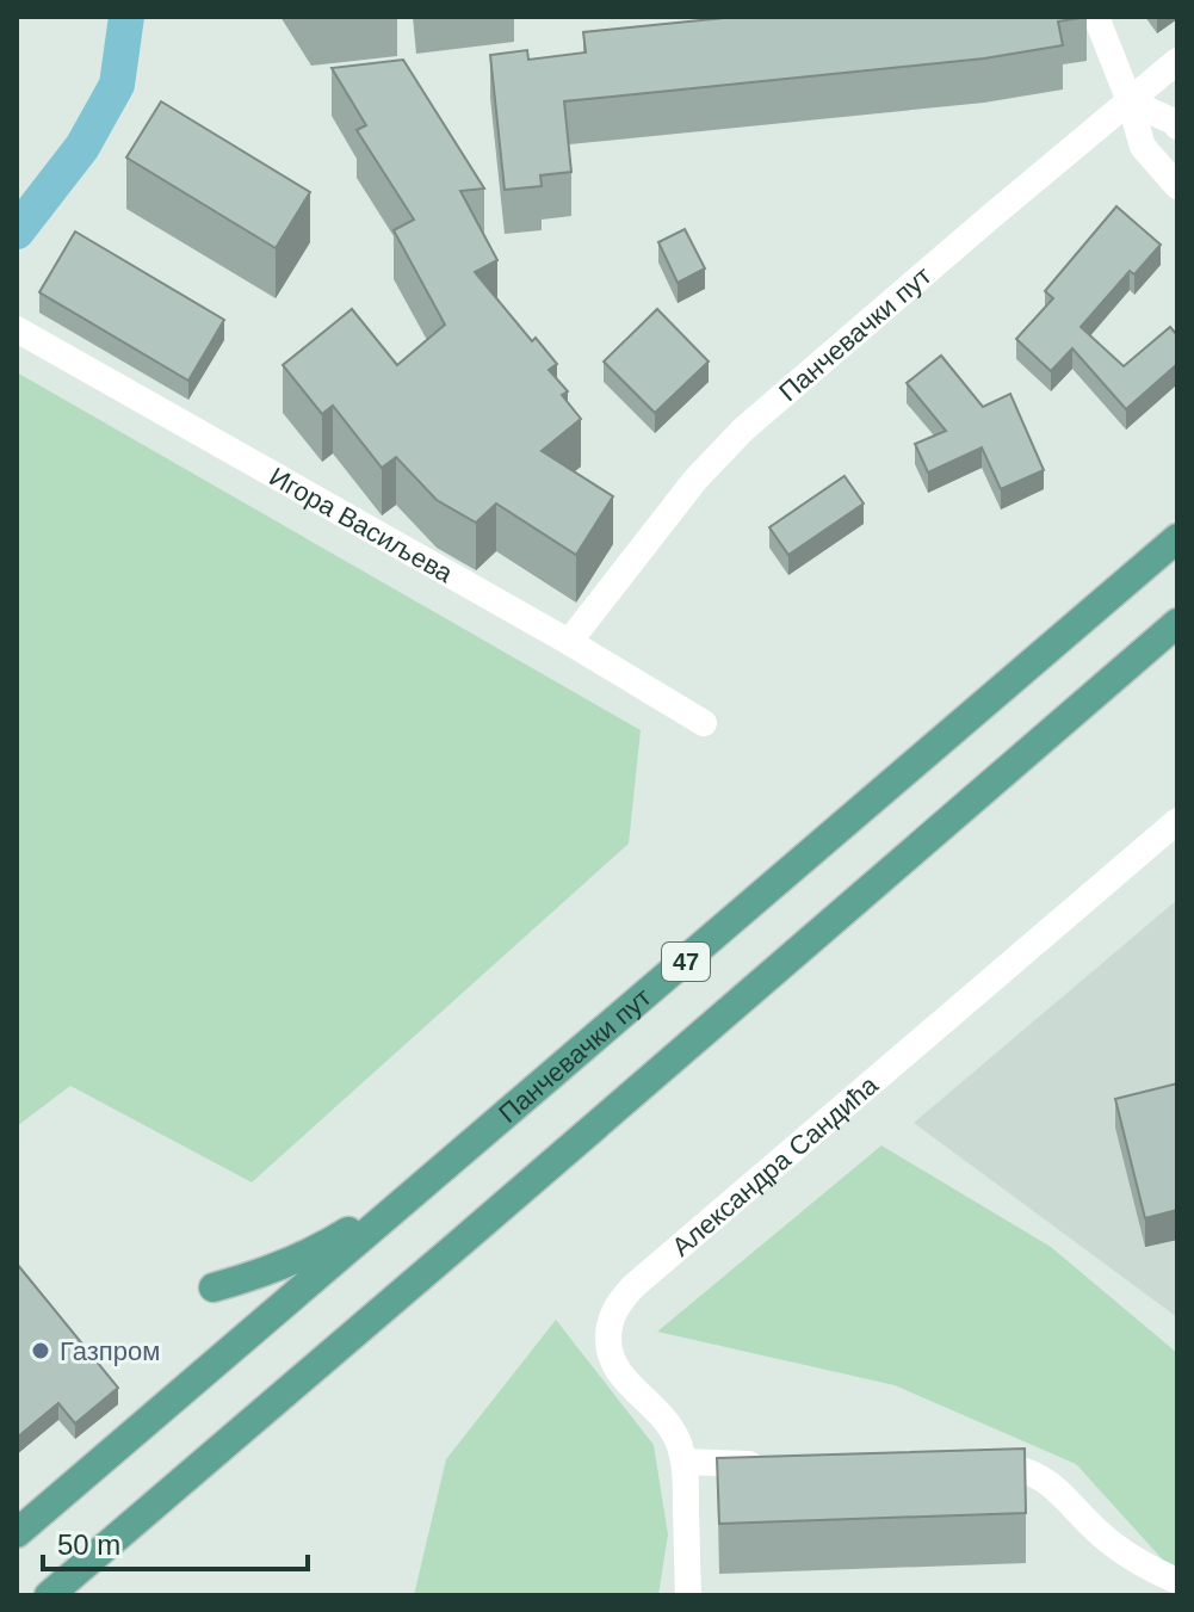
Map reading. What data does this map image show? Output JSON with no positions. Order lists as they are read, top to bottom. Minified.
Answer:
{"streets":{"main road":["Панчевачки пут","47"],"street":["Игора Васиљева","Александра Сандића"]},"crossings":[["Панчевачки пут","Игора Васиљева"]],"places":["Газпром"],"scale_bar":"50 m"}
